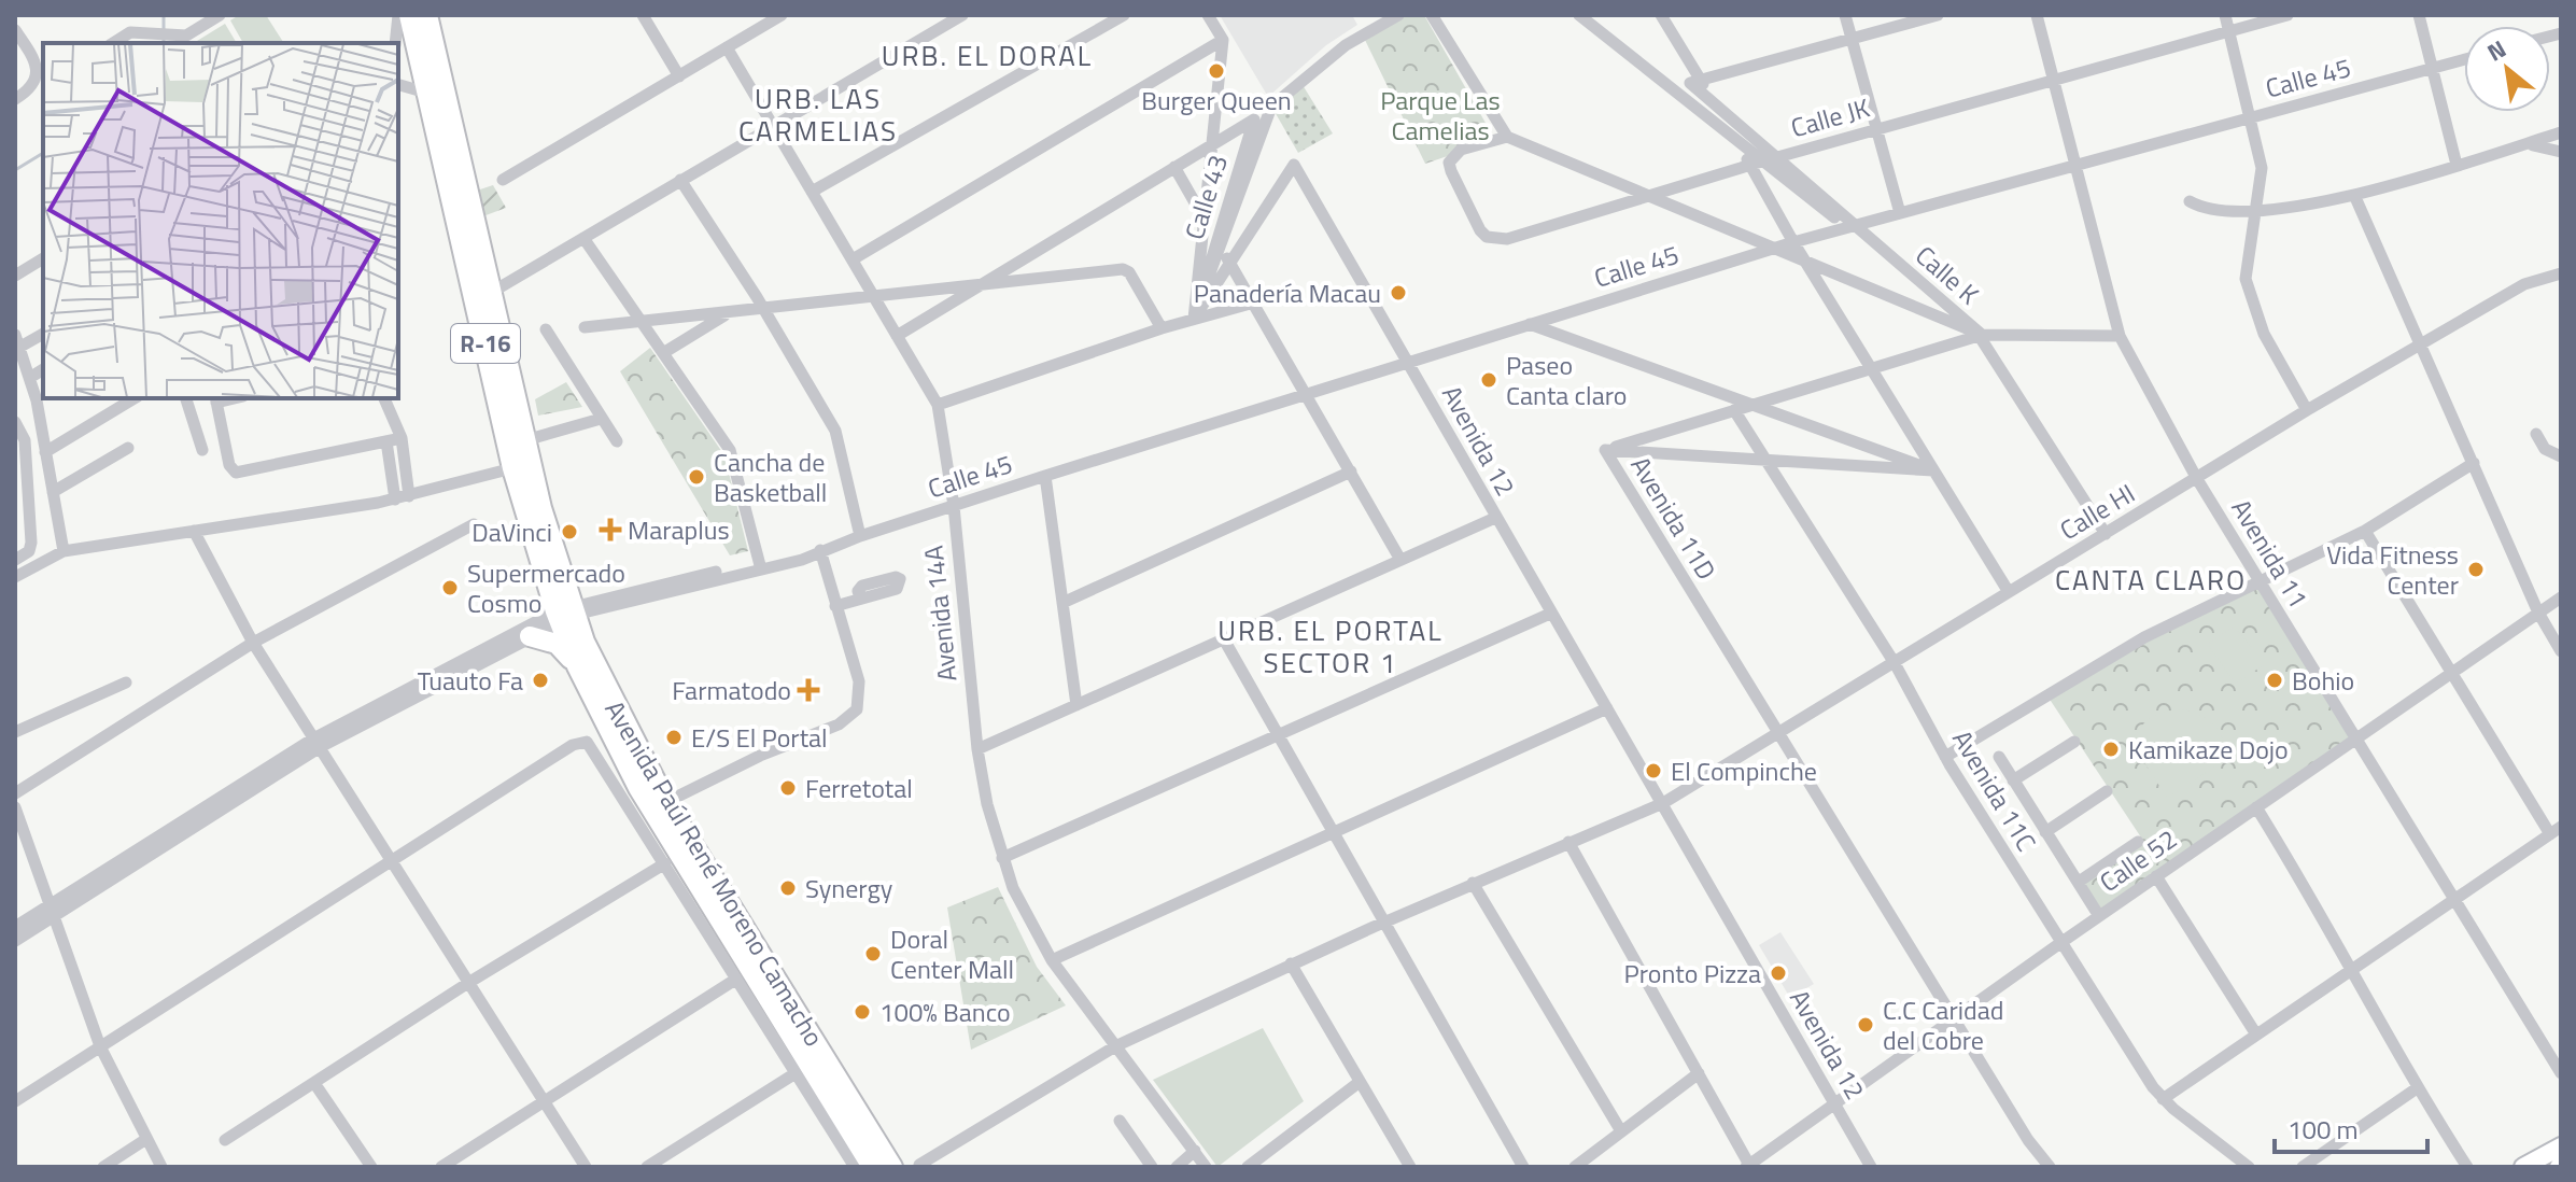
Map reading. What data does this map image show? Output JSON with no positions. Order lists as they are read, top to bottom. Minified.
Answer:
{"streets":{"main road":["R-16","Avenida Paúl René Moreno Camacho"],"street":["Calle 45","Calle JK","Calle 43","Calle K","Avenida 12","Calle HI","Avenida 11D","Avenida 11","Avenida 14A","Avenida 11C","Calle 52"]},"crossings":[["Calle 45","Avenida 12"],["Calle 45","Avenida 11"],["Calle 45","Avenida 14A"],["Calle 45","Avenida Paúl René Moreno Camacho"],["Calle JK","Calle K"],["Calle JK","Avenida 11"],["Calle 43","Avenida 12"],["Calle 43","Avenida 14A"],["Avenida 12","Calle HI"],["Avenida 12","Calle 52"],["Calle HI","Avenida 11D"],["Calle HI","Avenida 11"],["Calle HI","Avenida 14A"],["Calle HI","Avenida 11C"],["Avenida 11D","Calle 52"],["Avenida 11","Calle 52"],["Avenida 11C","Calle 52"]],"districts":["URB. EL DORAL","URB. LAS CARMELIAS","CANTA CLARO","URB. EL PORTAL SECTOR 1"],"parks":["Parque Las Camelias"],"places":{"other":["Burger Queen","Panadería Macau","Paseo Canta claro","Cancha de Basketball","DaVinci","Vida Fitness Center","Supermercado Cosmo","Tuauto Fa","Bohio","E/S El Portal","Kamikaze Dojo","El Compinche","Ferretotal","Synergy","Doral Center Mall","Pronto Pizza","100% Banco","C.C Caridad del Cobre"],"health":["Maraplus","Farmatodo"]},"scale_bar":"100 m","north":"top left"}
